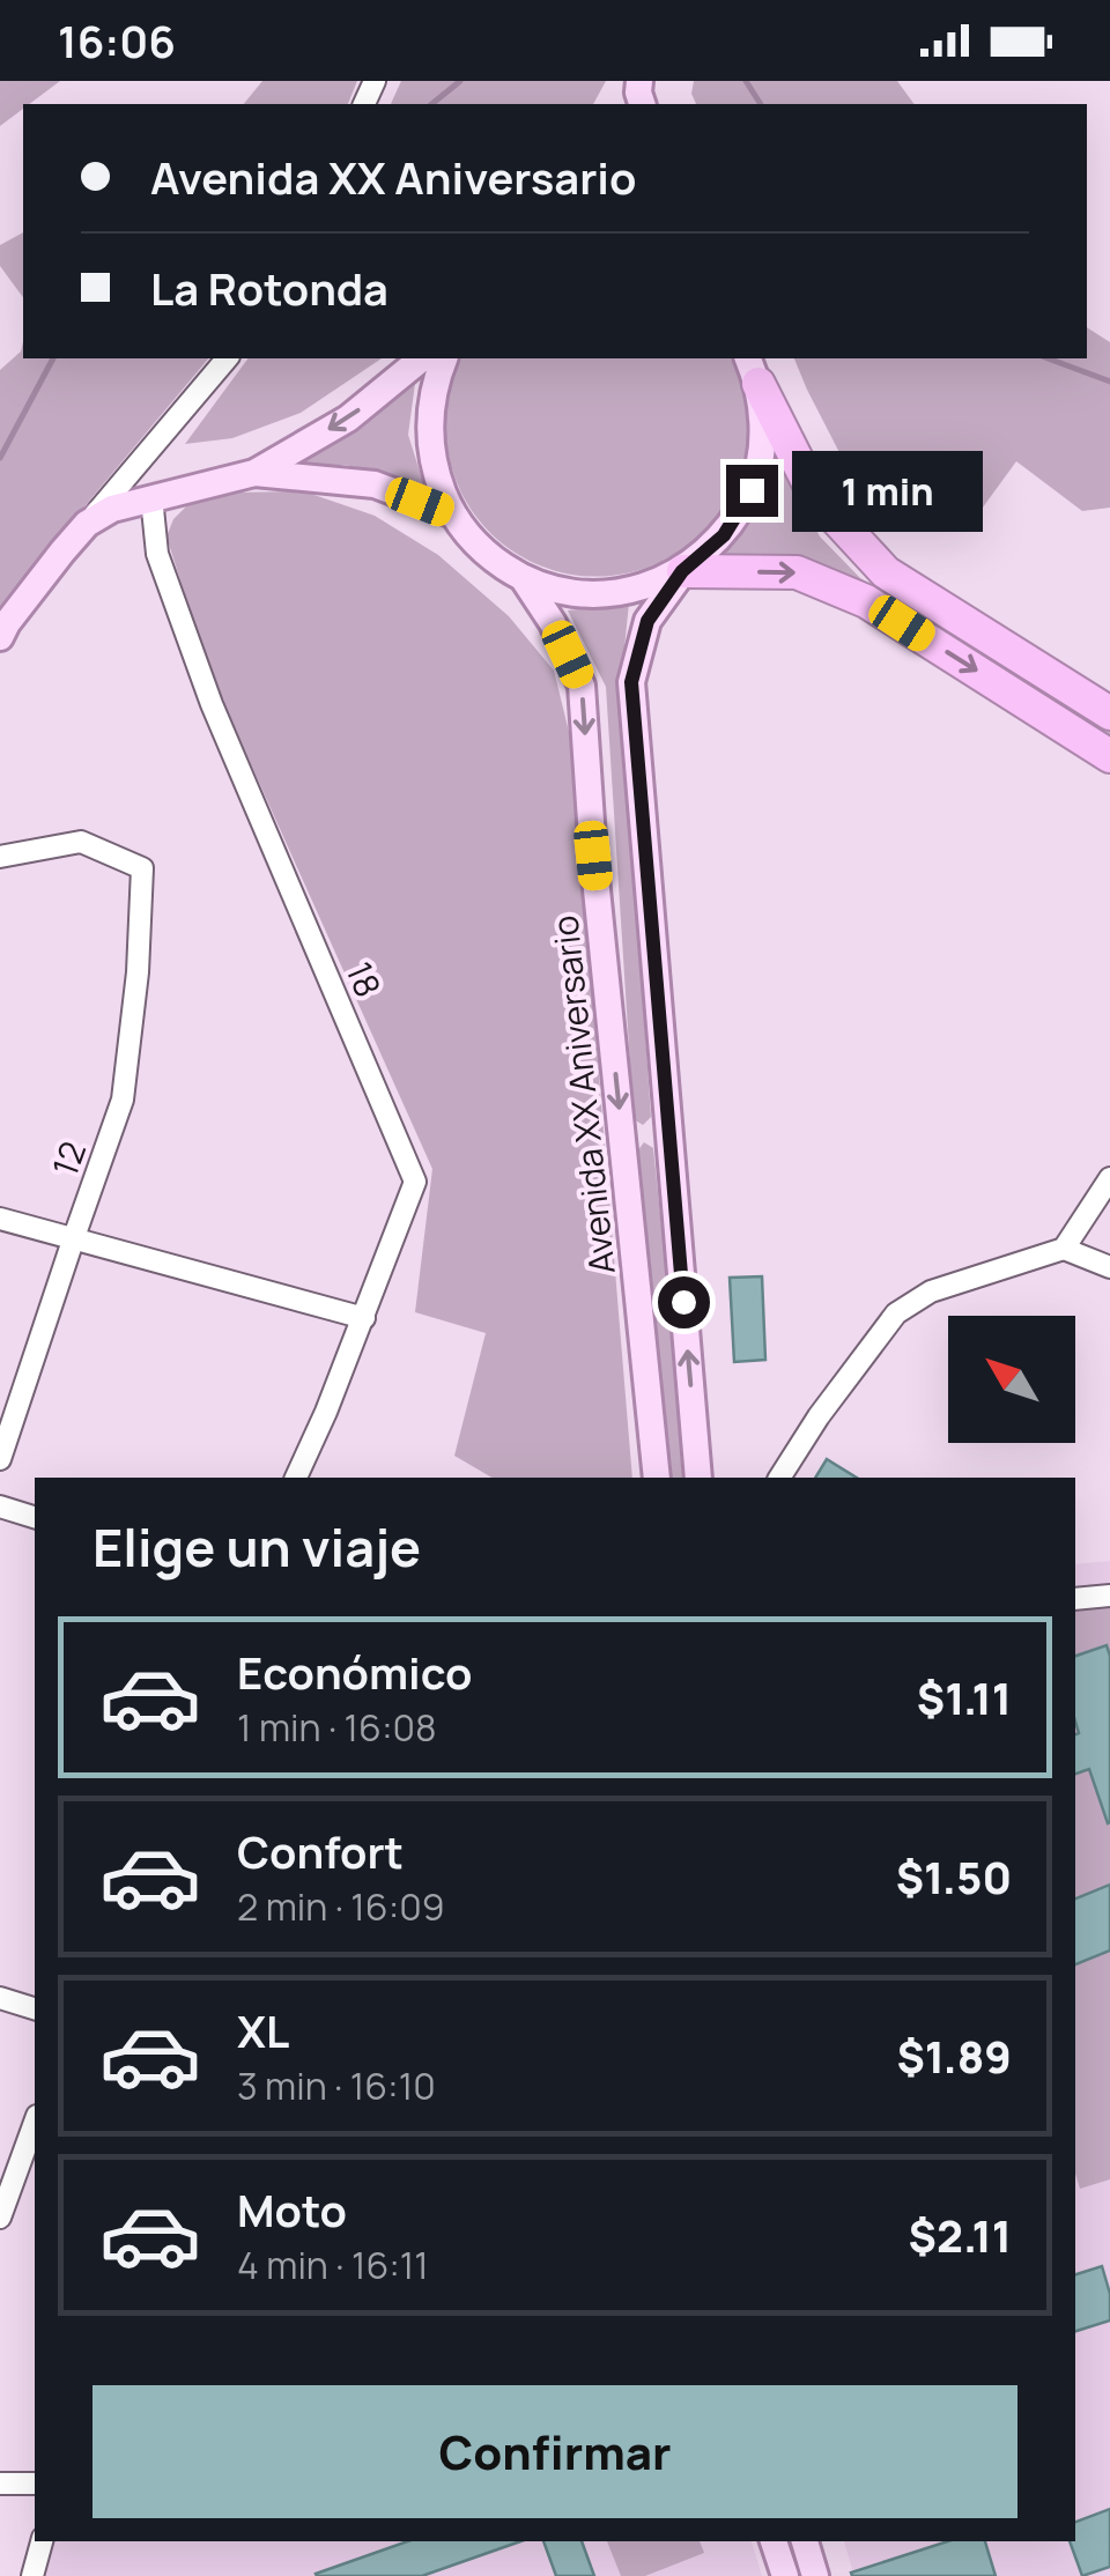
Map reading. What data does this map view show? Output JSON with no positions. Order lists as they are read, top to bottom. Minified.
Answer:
{"streets":{"main road":["Avenida XX Aniversario"],"street":["18","12"]},"north":"top left","page":{"status":"16:06","banner":["Avenida XX Aniversario","La Rotonda"],"bubble":"1 min","heading":"Elige un viaje","list":[{"name":"Económico","note":"1 min · 16:08","value":"$1.11"},{"name":"Confort","note":"2 min · 16:09","value":"$1.50"},{"name":"XL","note":"3 min · 16:10","value":"$1.89"},{"name":"Moto","note":"4 min · 16:11","value":"$2.11"}],"buttons":"Confirmar"}}
